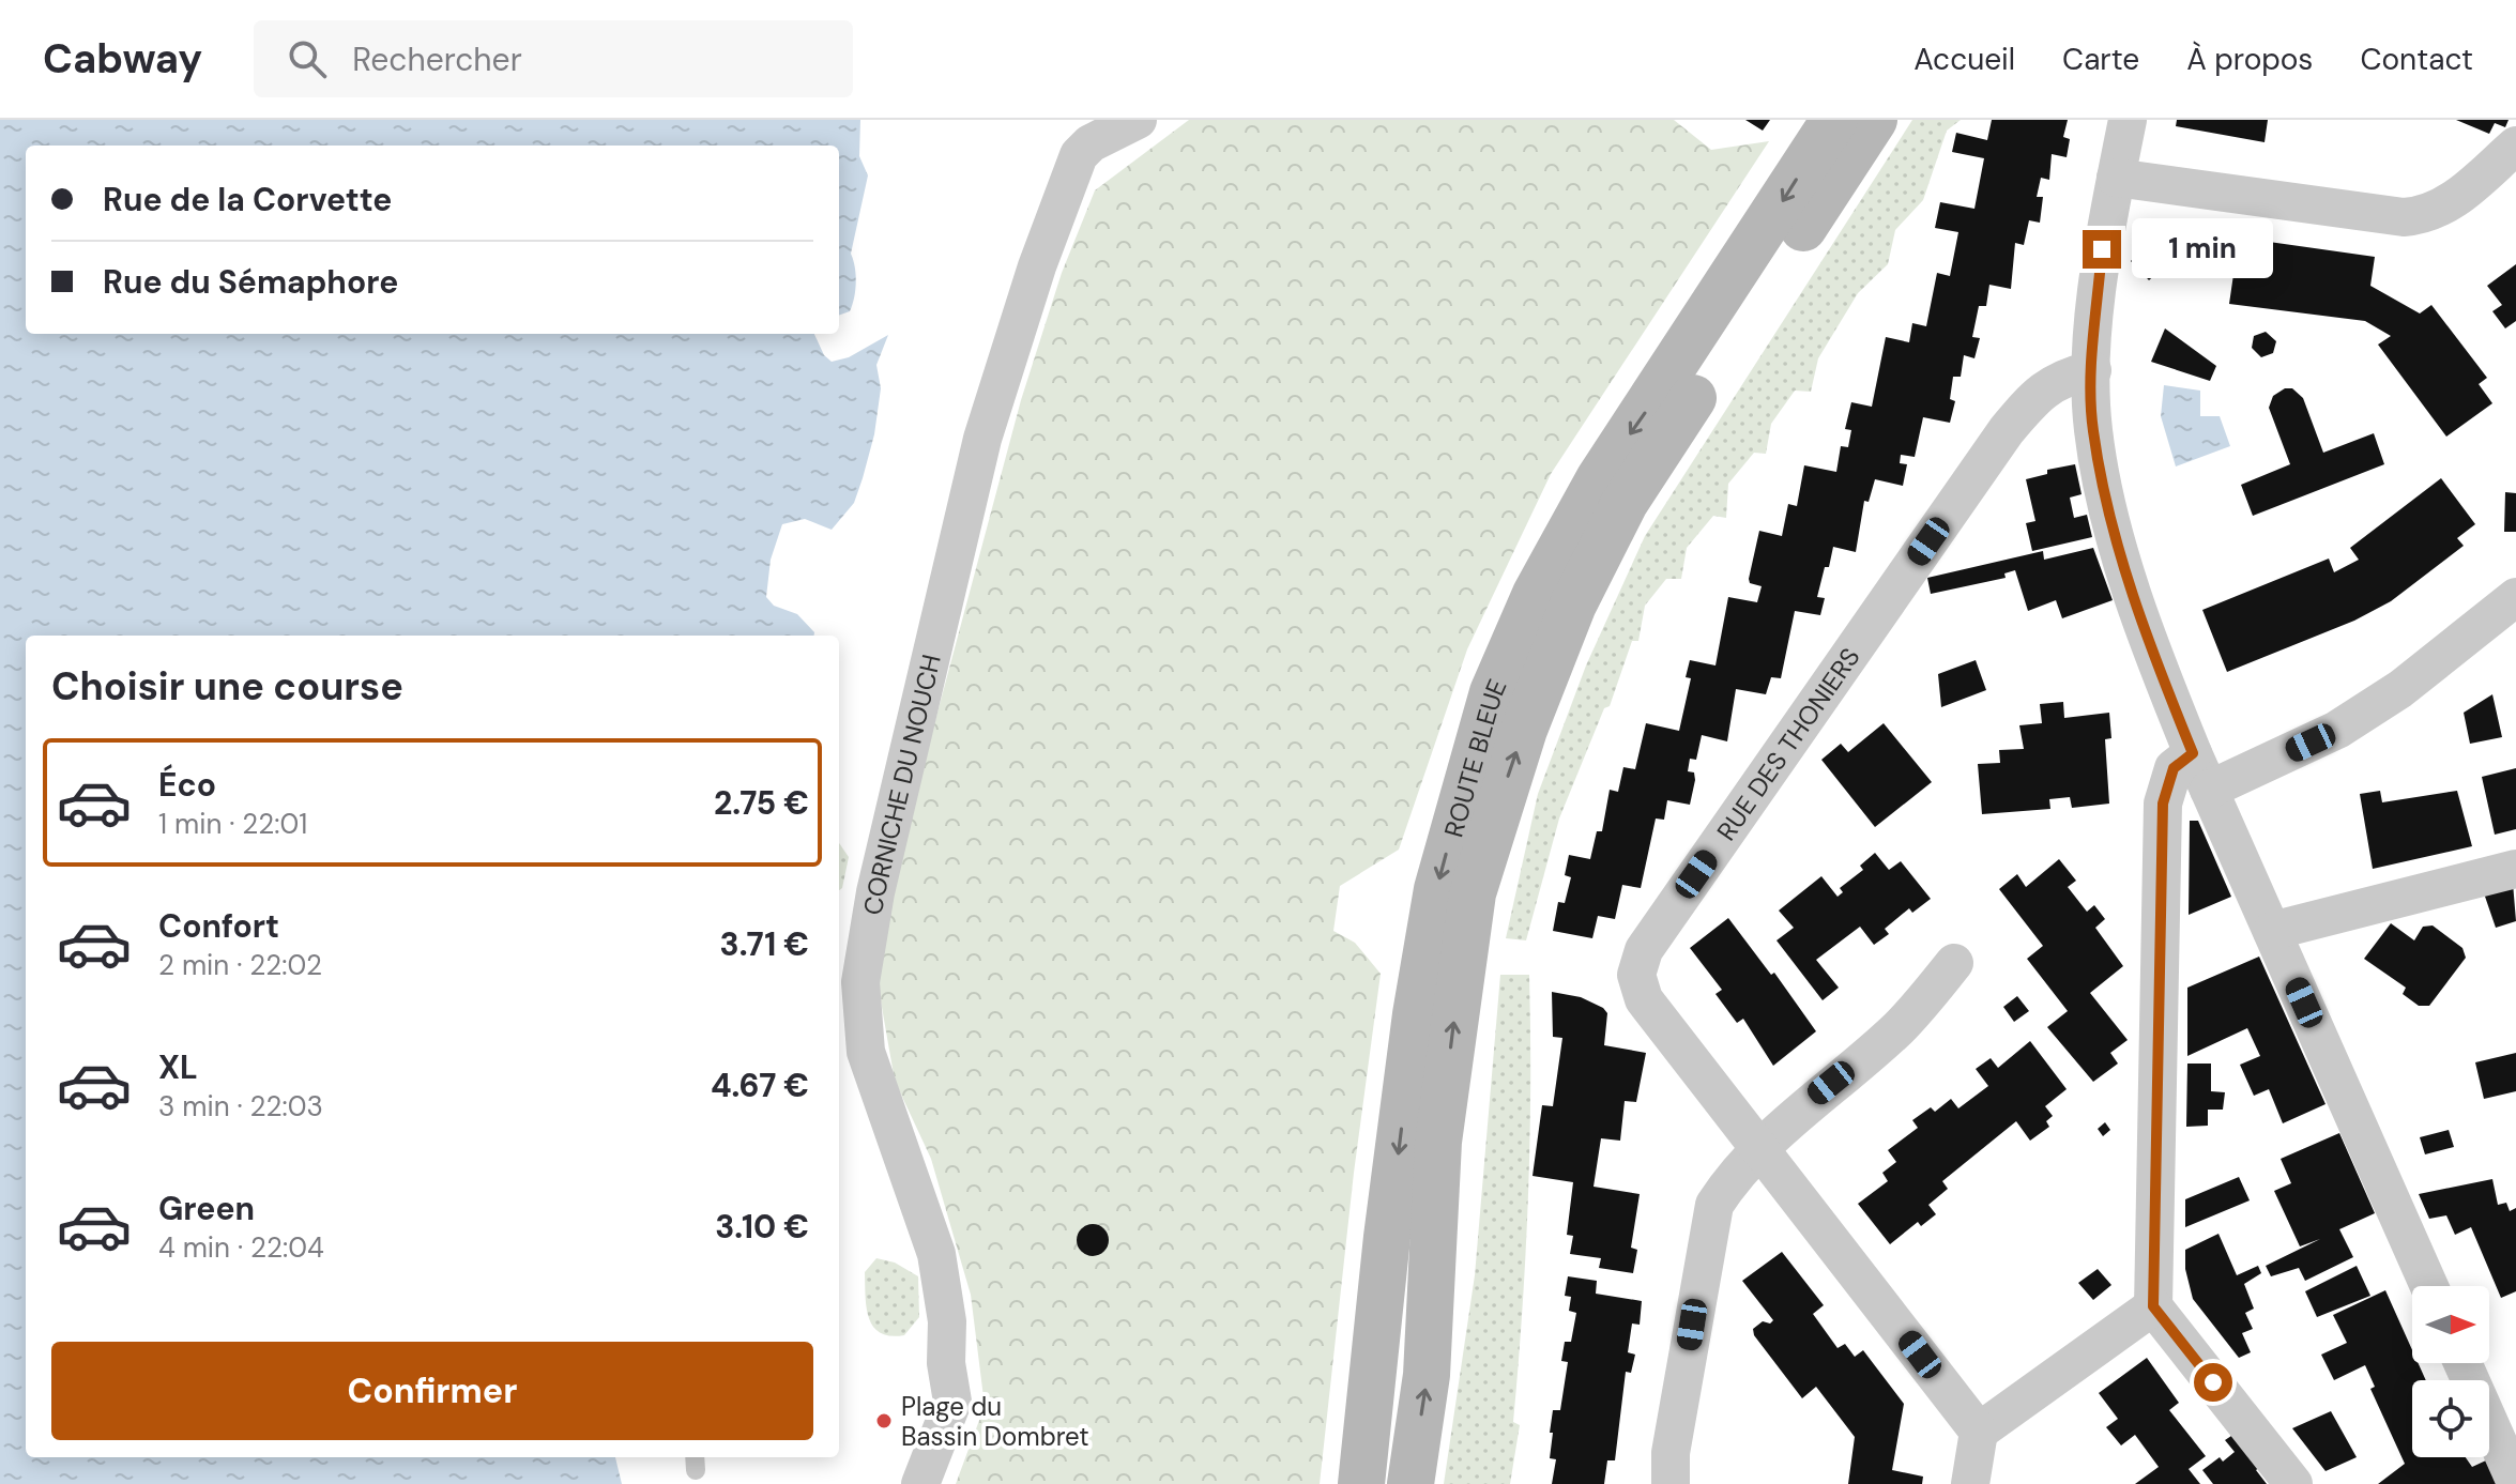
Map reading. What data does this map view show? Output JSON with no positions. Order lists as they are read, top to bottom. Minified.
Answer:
{"streets":{"street":["RUE DES THONIERS","ROUTE BLEUE","CORNICHE DU NOUCH"]},"places":["Plage du Bassin Dombret"],"north":"right","page":{"header":"Cabway","search":"Rechercher","nav":["Accueil","Carte","À propos","Contact"],"banner":["Rue de la Corvette","Rue du Sémaphore"],"bubble":"1 min","heading":"Choisir une course","list":[{"name":"Éco","note":"1 min · 22:01","value":"2.75 €"},{"name":"Confort","note":"2 min · 22:02","value":"3.71 €"},{"name":"XL","note":"3 min · 22:03","value":"4.67 €"},{"name":"Green","note":"4 min · 22:04","value":"3.10 €"}],"buttons":"Confirmer"}}
